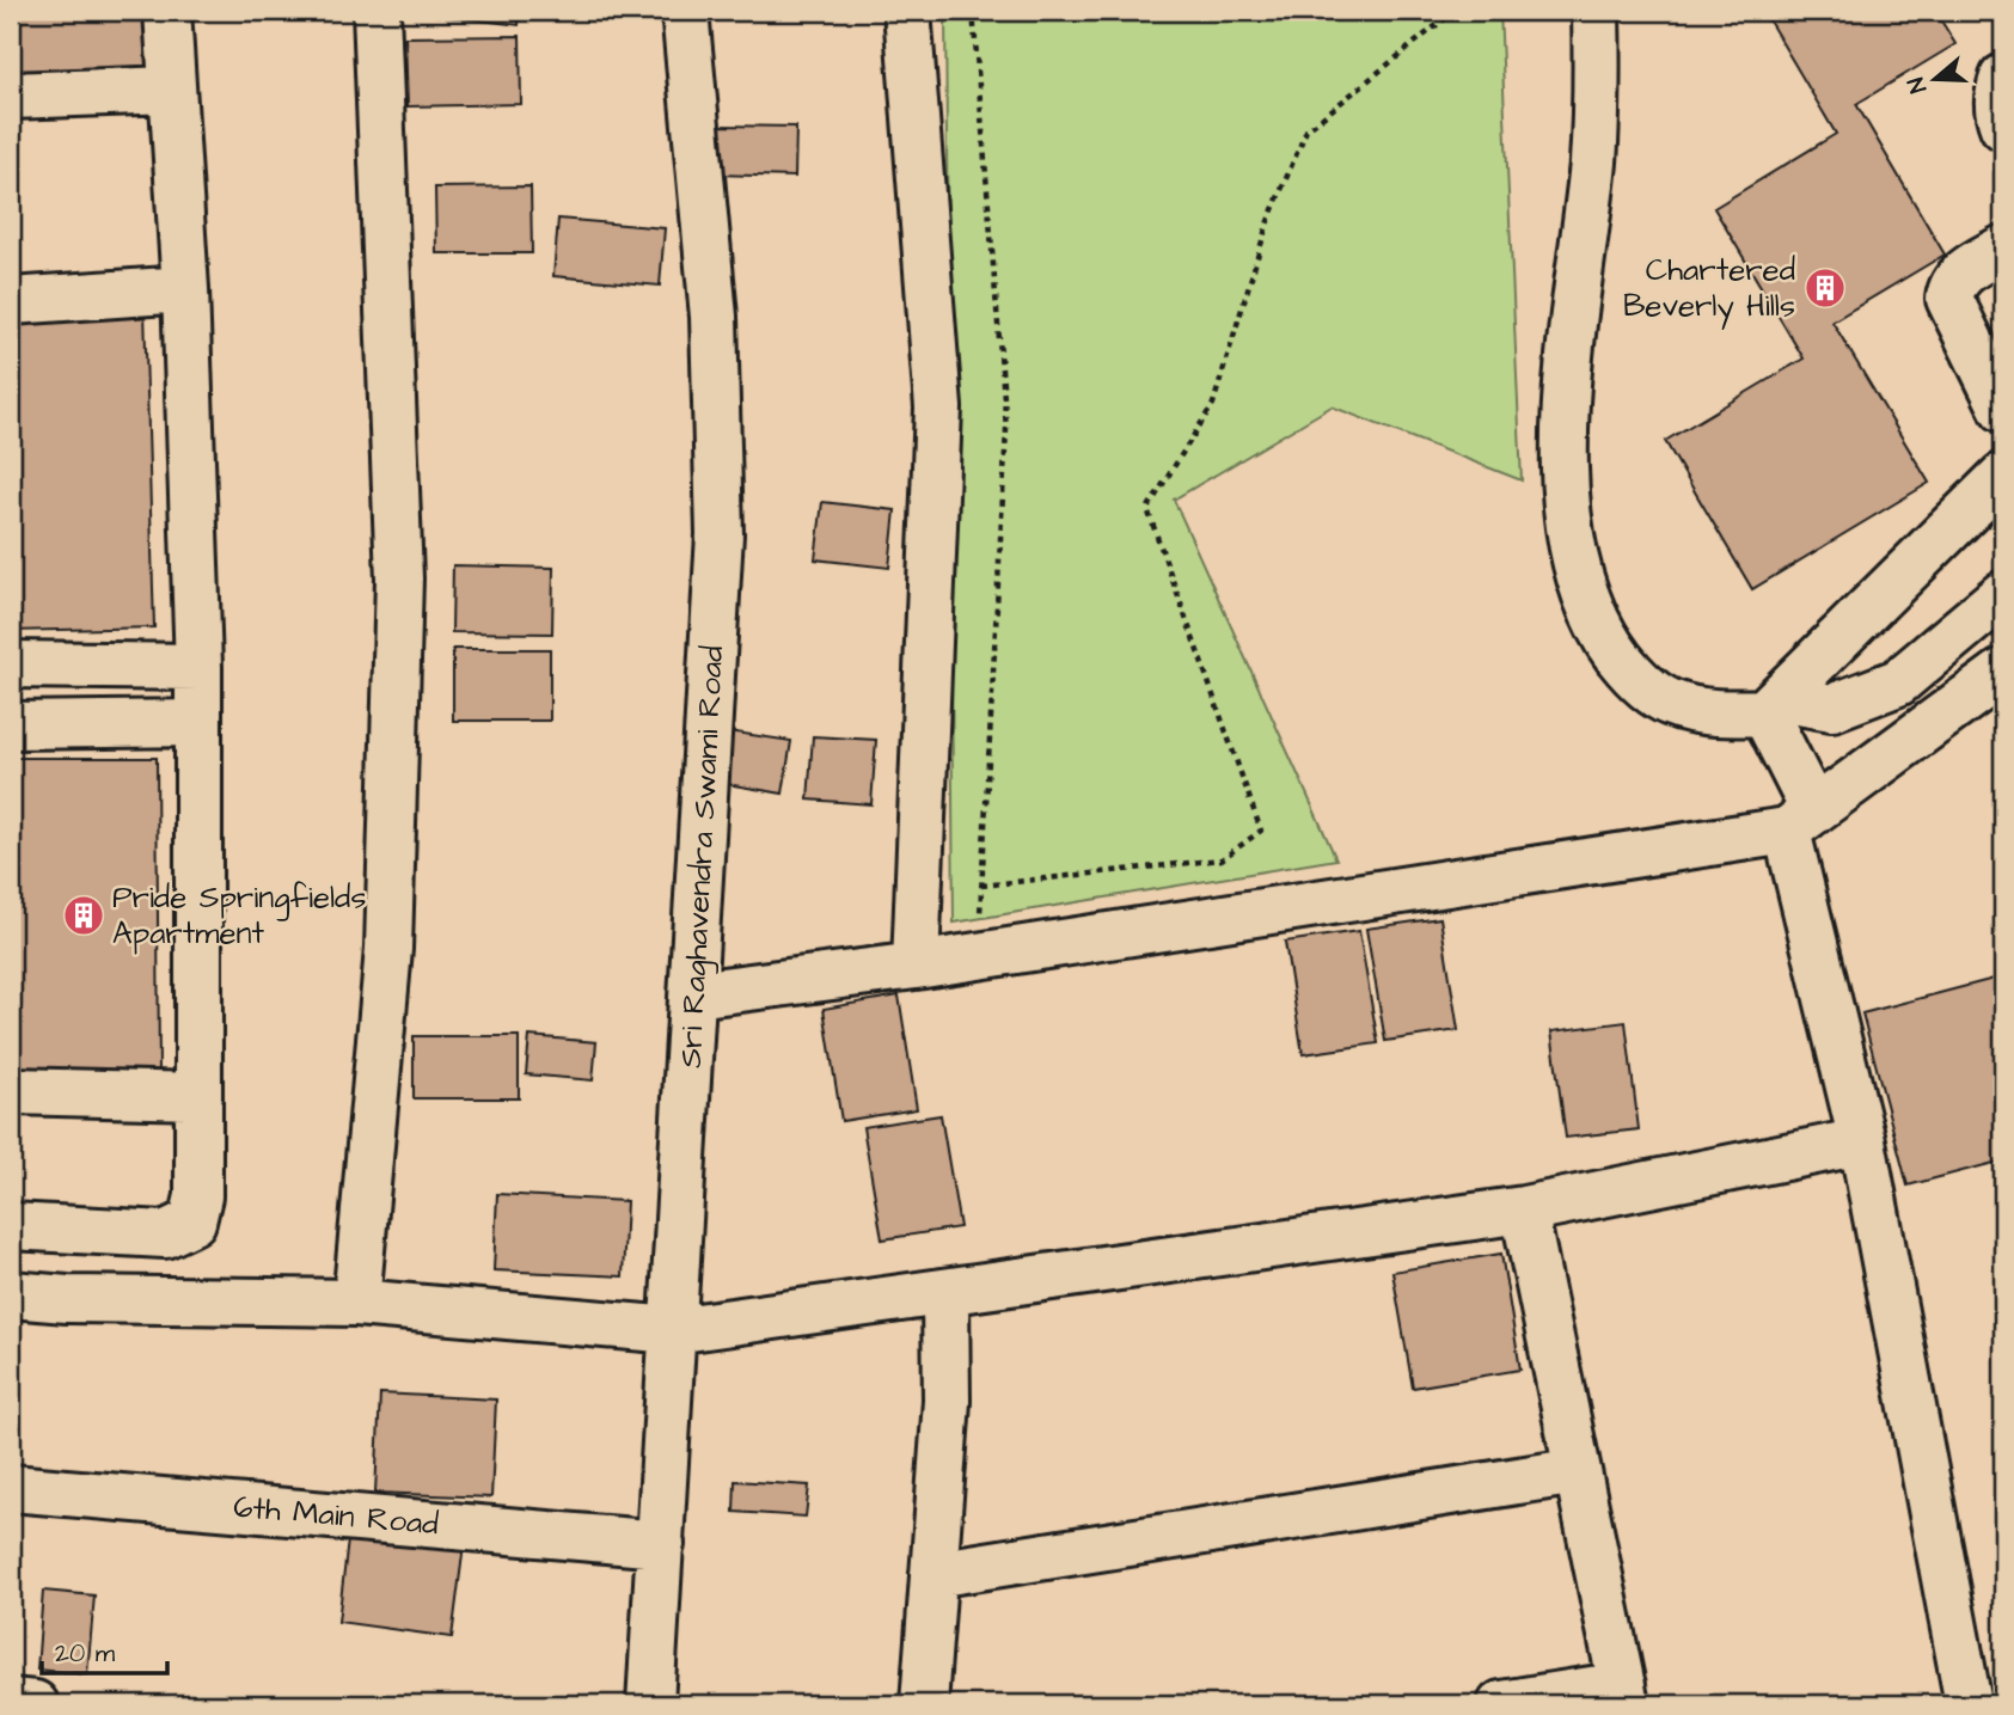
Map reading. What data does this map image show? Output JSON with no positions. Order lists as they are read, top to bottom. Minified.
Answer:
{"streets":{"street":["Sri Raghavendra Swami Road","6th Main Road"]},"crossings":[["Sri Raghavendra Swami Road","6th Main Road"]],"places":{"building":["Chartered Beverly Hills","Pride Springfields Apartment"]},"scale_bar":"20 m","north":"left"}
